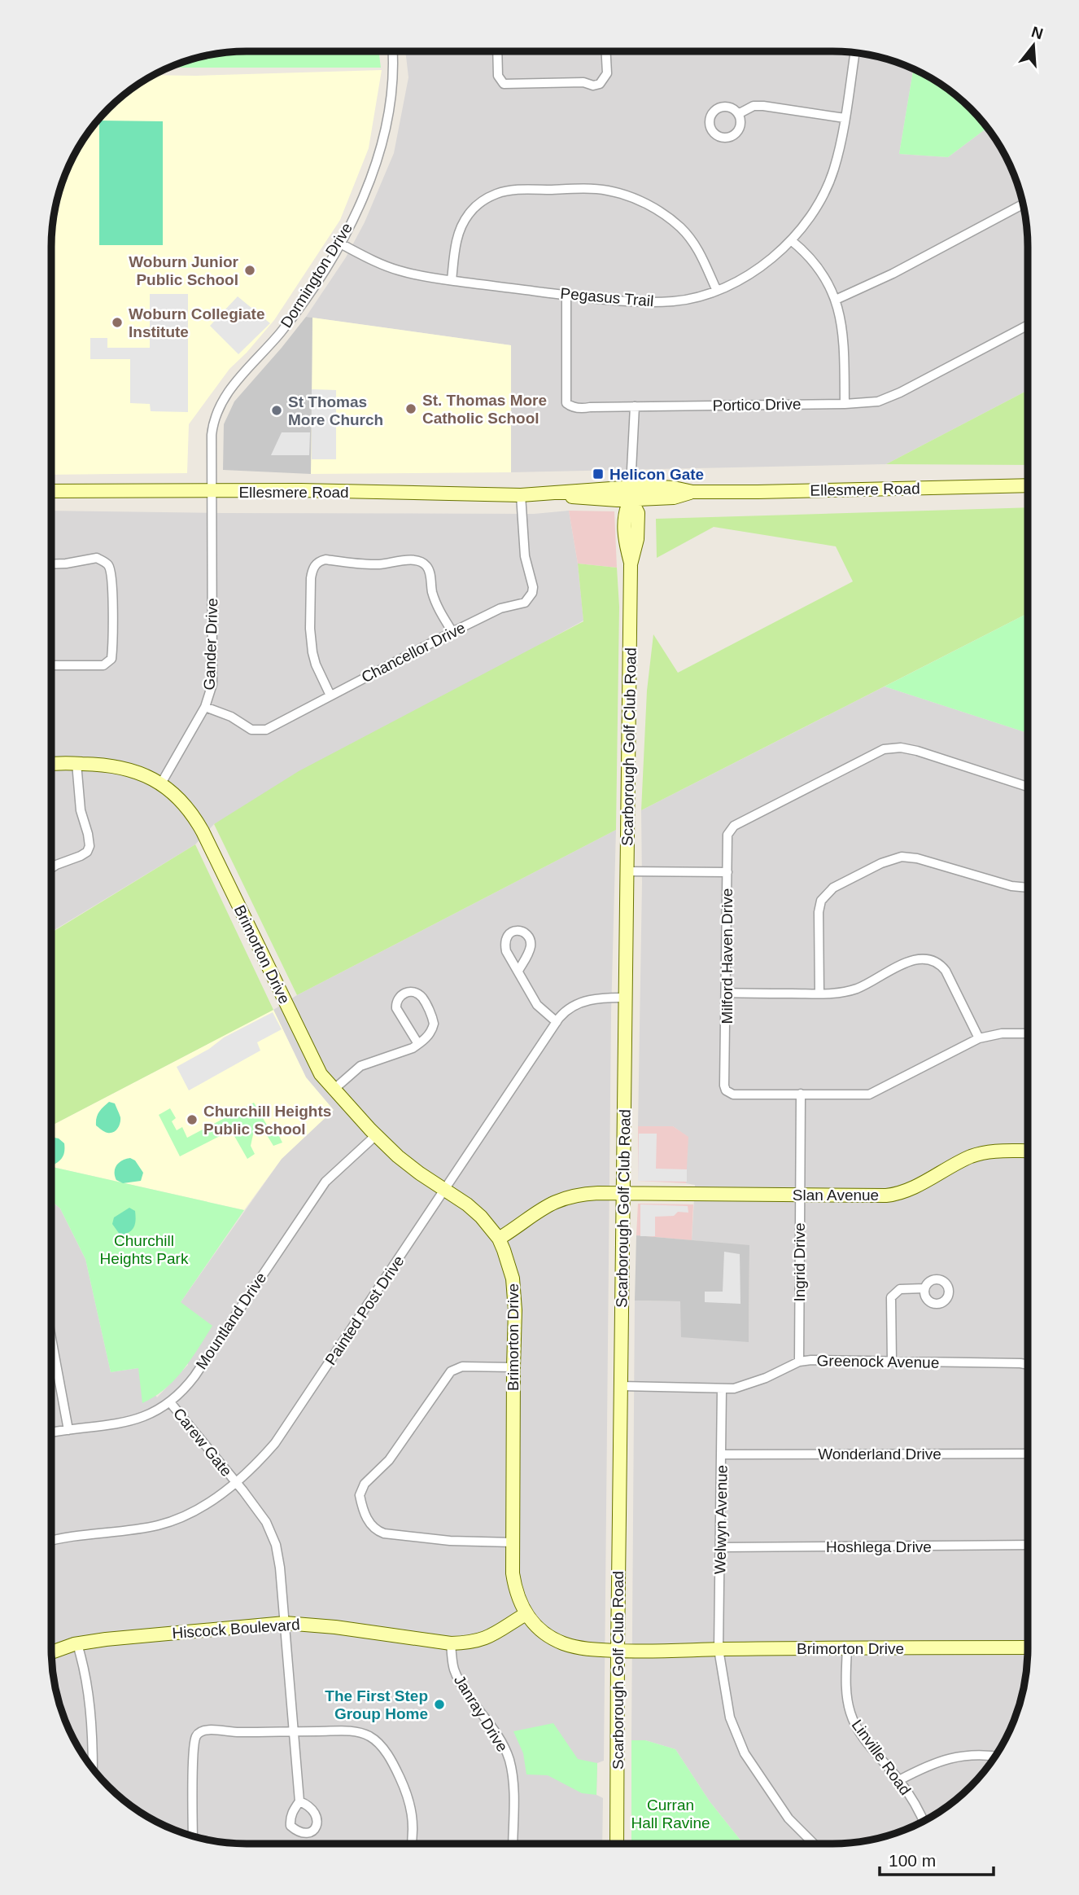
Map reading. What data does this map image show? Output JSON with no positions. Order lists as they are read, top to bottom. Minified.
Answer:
{"streets":{"street":["Dormington Drive","Pegasus Trail","Portico Drive","Ellesmere Road","Gander Drive","Chancellor Drive","Scarborough Golf Club Road","Brimorton Drive","Milford Haven Drive","Slan Avenue","Ingrid Drive","Painted Post Drive","Mountland Drive","Greenock Avenue","Carew Gate","Wonderland Drive","Welwyn Avenue","Hoshlega Drive","Hiscock Boulevard","Janray Drive","Linville Road"]},"crossings":[["Dormington Drive","Pegasus Trail"],["Dormington Drive","Ellesmere Road"],["Dormington Drive","Gander Drive"],["Pegasus Trail","Portico Drive"],["Ellesmere Road","Gander Drive"],["Ellesmere Road","Chancellor Drive"],["Ellesmere Road","Scarborough Golf Club Road"],["Gander Drive","Chancellor Drive"],["Gander Drive","Brimorton Drive"],["Scarborough Golf Club Road","Brimorton Drive"],["Scarborough Golf Club Road","Slan Avenue"],["Scarborough Golf Club Road","Painted Post Drive"],["Scarborough Golf Club Road","Greenock Avenue"],["Brimorton Drive","Slan Avenue"],["Brimorton Drive","Painted Post Drive"],["Brimorton Drive","Mountland Drive"],["Brimorton Drive","Welwyn Avenue"],["Brimorton Drive","Hiscock Boulevard"],["Brimorton Drive","Linville Road"],["Milford Haven Drive","Ingrid Drive"],["Slan Avenue","Ingrid Drive"],["Ingrid Drive","Greenock Avenue"],["Painted Post Drive","Carew Gate"],["Mountland Drive","Carew Gate"],["Greenock Avenue","Welwyn Avenue"],["Carew Gate","Hiscock Boulevard"],["Wonderland Drive","Welwyn Avenue"],["Welwyn Avenue","Hoshlega Drive"],["Hiscock Boulevard","Janray Drive"]],"parks":["Churchill Heights Park","Curran Hall Ravine"],"places":{"other":["Woburn Junior Public School","Woburn Collegiate Institute","St. Thomas More Catholic School","St Thomas More Church","Churchill Heights Public School","The First Step Group Home"],"transit":["Helicon Gate"]},"scale_bar":"100 m","north":"top"}
